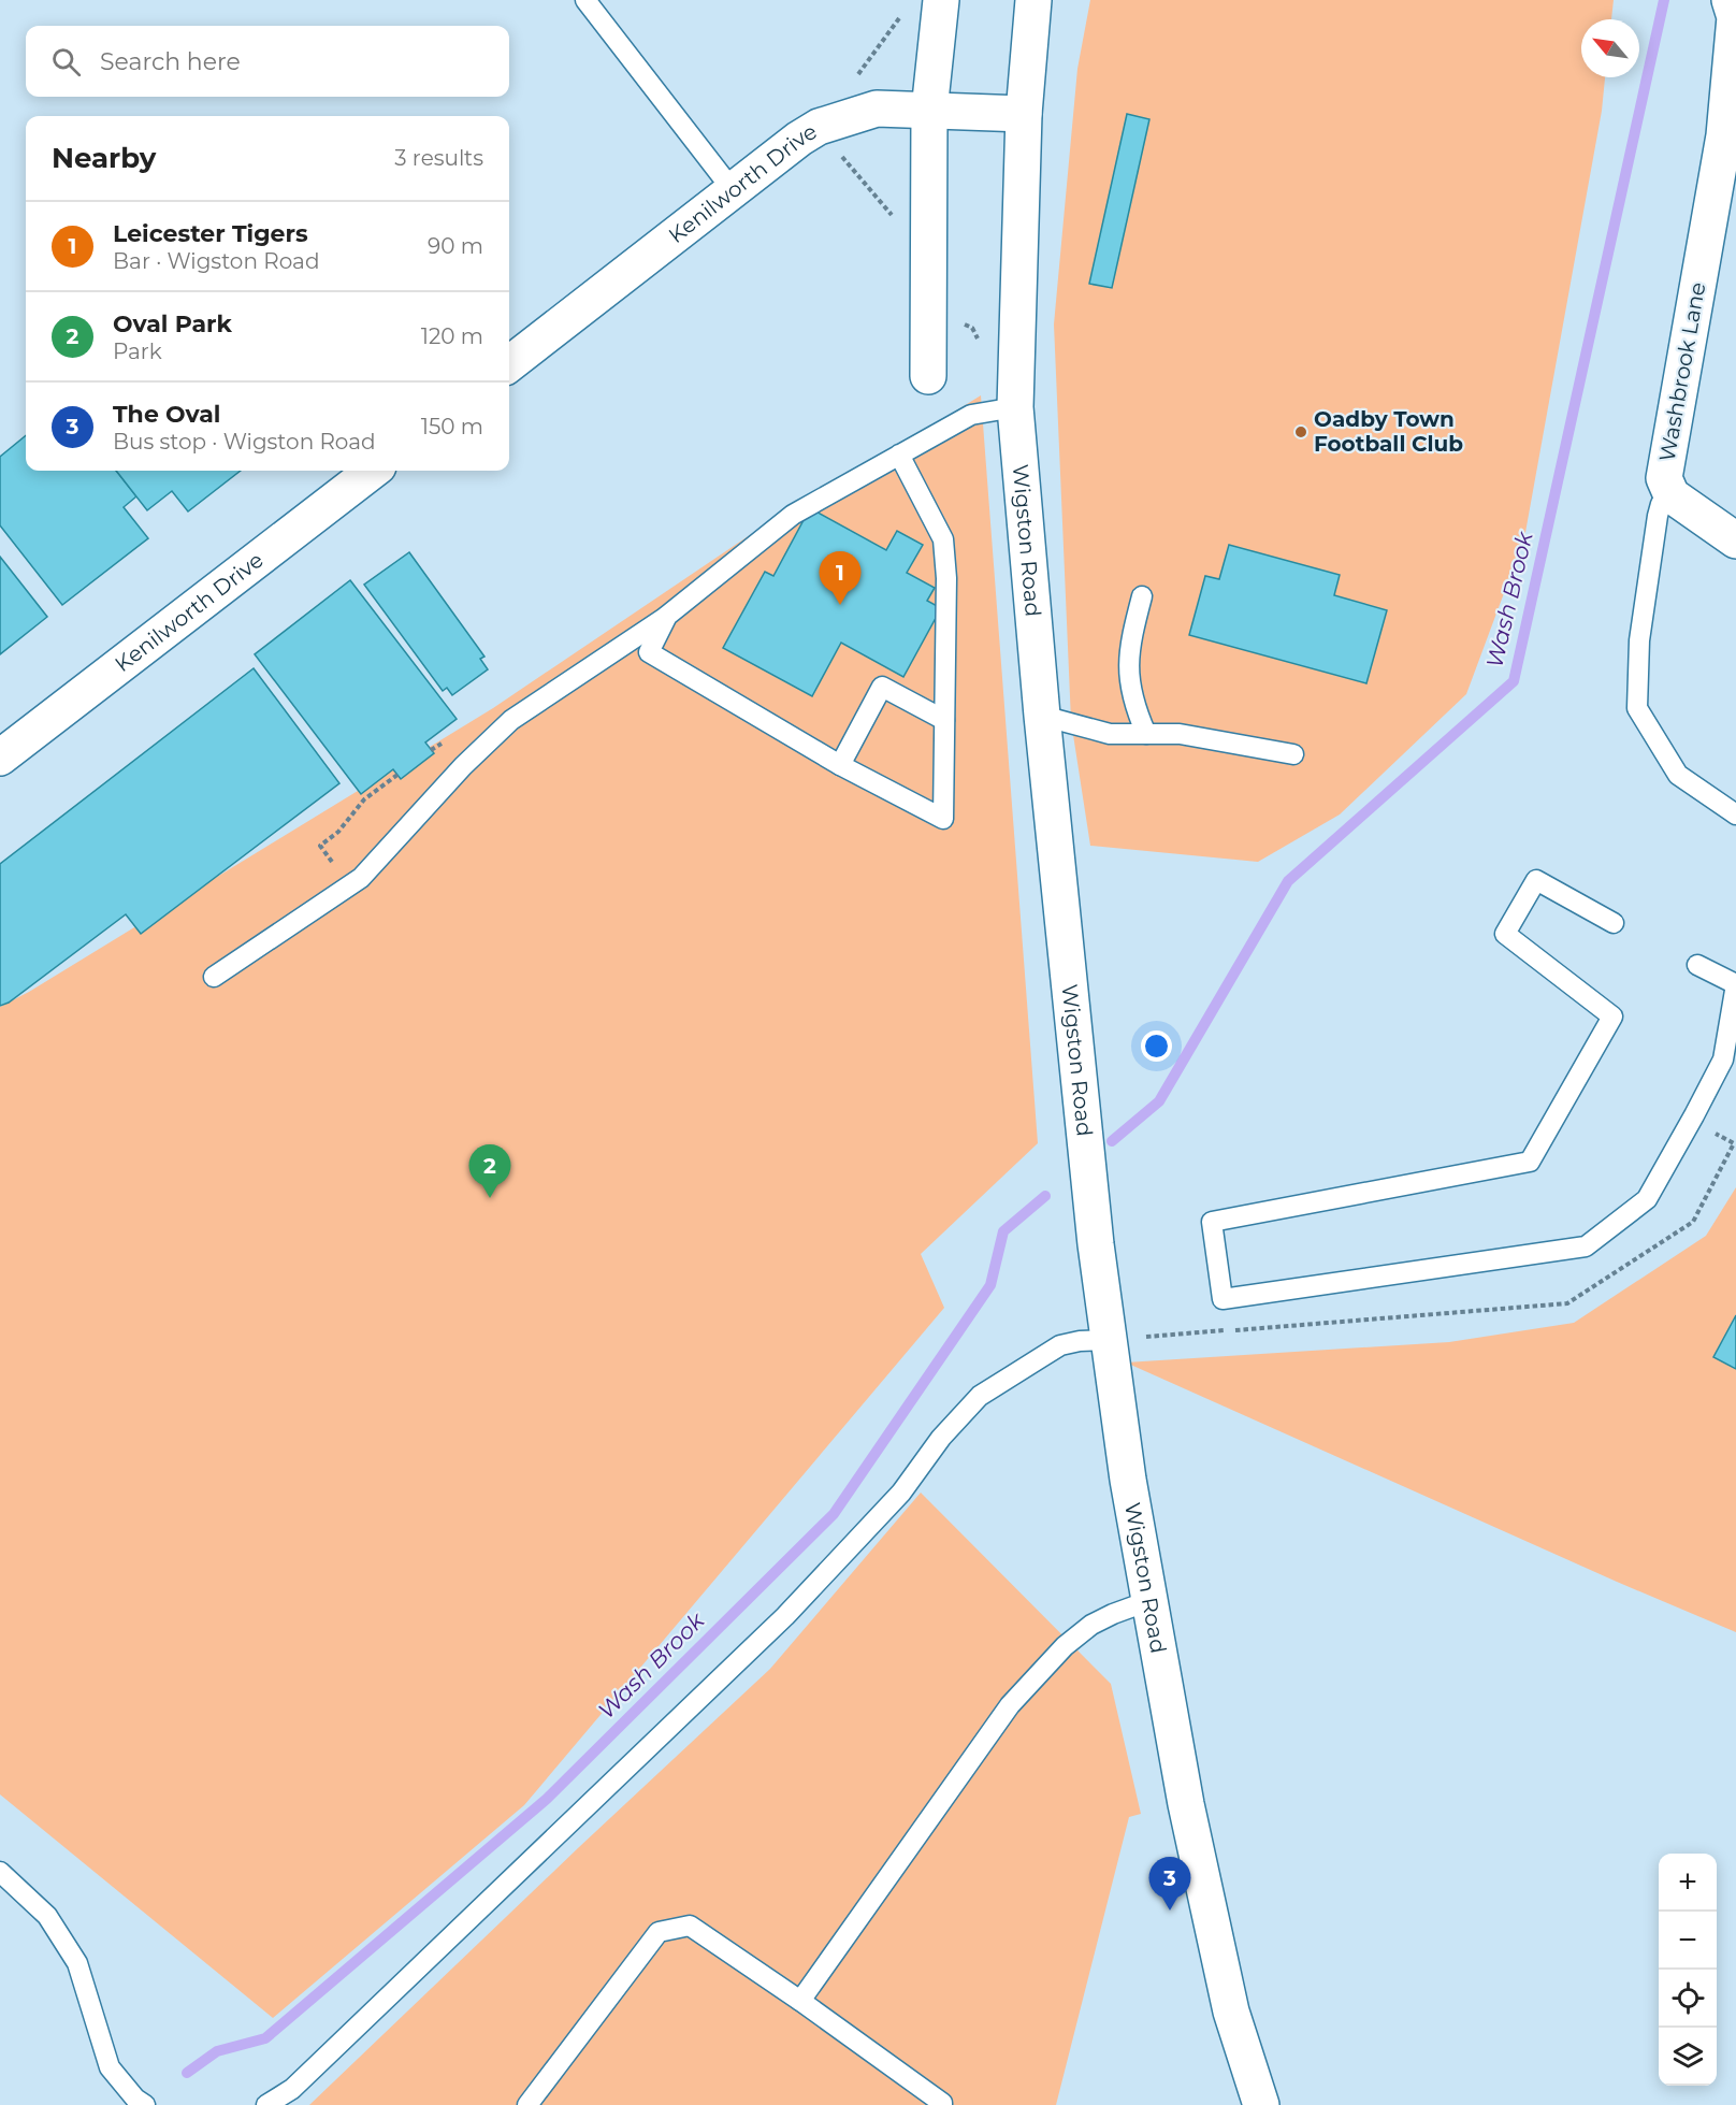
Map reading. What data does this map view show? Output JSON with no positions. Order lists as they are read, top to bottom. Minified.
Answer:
{"streets":{"main road":["Kenilworth Drive","Washbrook Lane","Wigston Road"]},"crossings":[["Kenilworth Drive","Wigston Road"]],"water":["Wash Brook"],"places":["Oadby Town Football Club"],"north":"top left","page":{"search":"Search here","heading":["Nearby","3 results"],"list":[{"mark":"1","name":"Leicester Tigers","note":"Bar · Wigston Road","value":"90 m"},{"mark":"2","name":"Oval Park","note":"Park","value":"120 m"},{"mark":"3","name":"The Oval","note":"Bus stop · Wigston Road","value":"150 m"}],"pins":["1","2","3"],"map_buttons":["+","−"]}}
